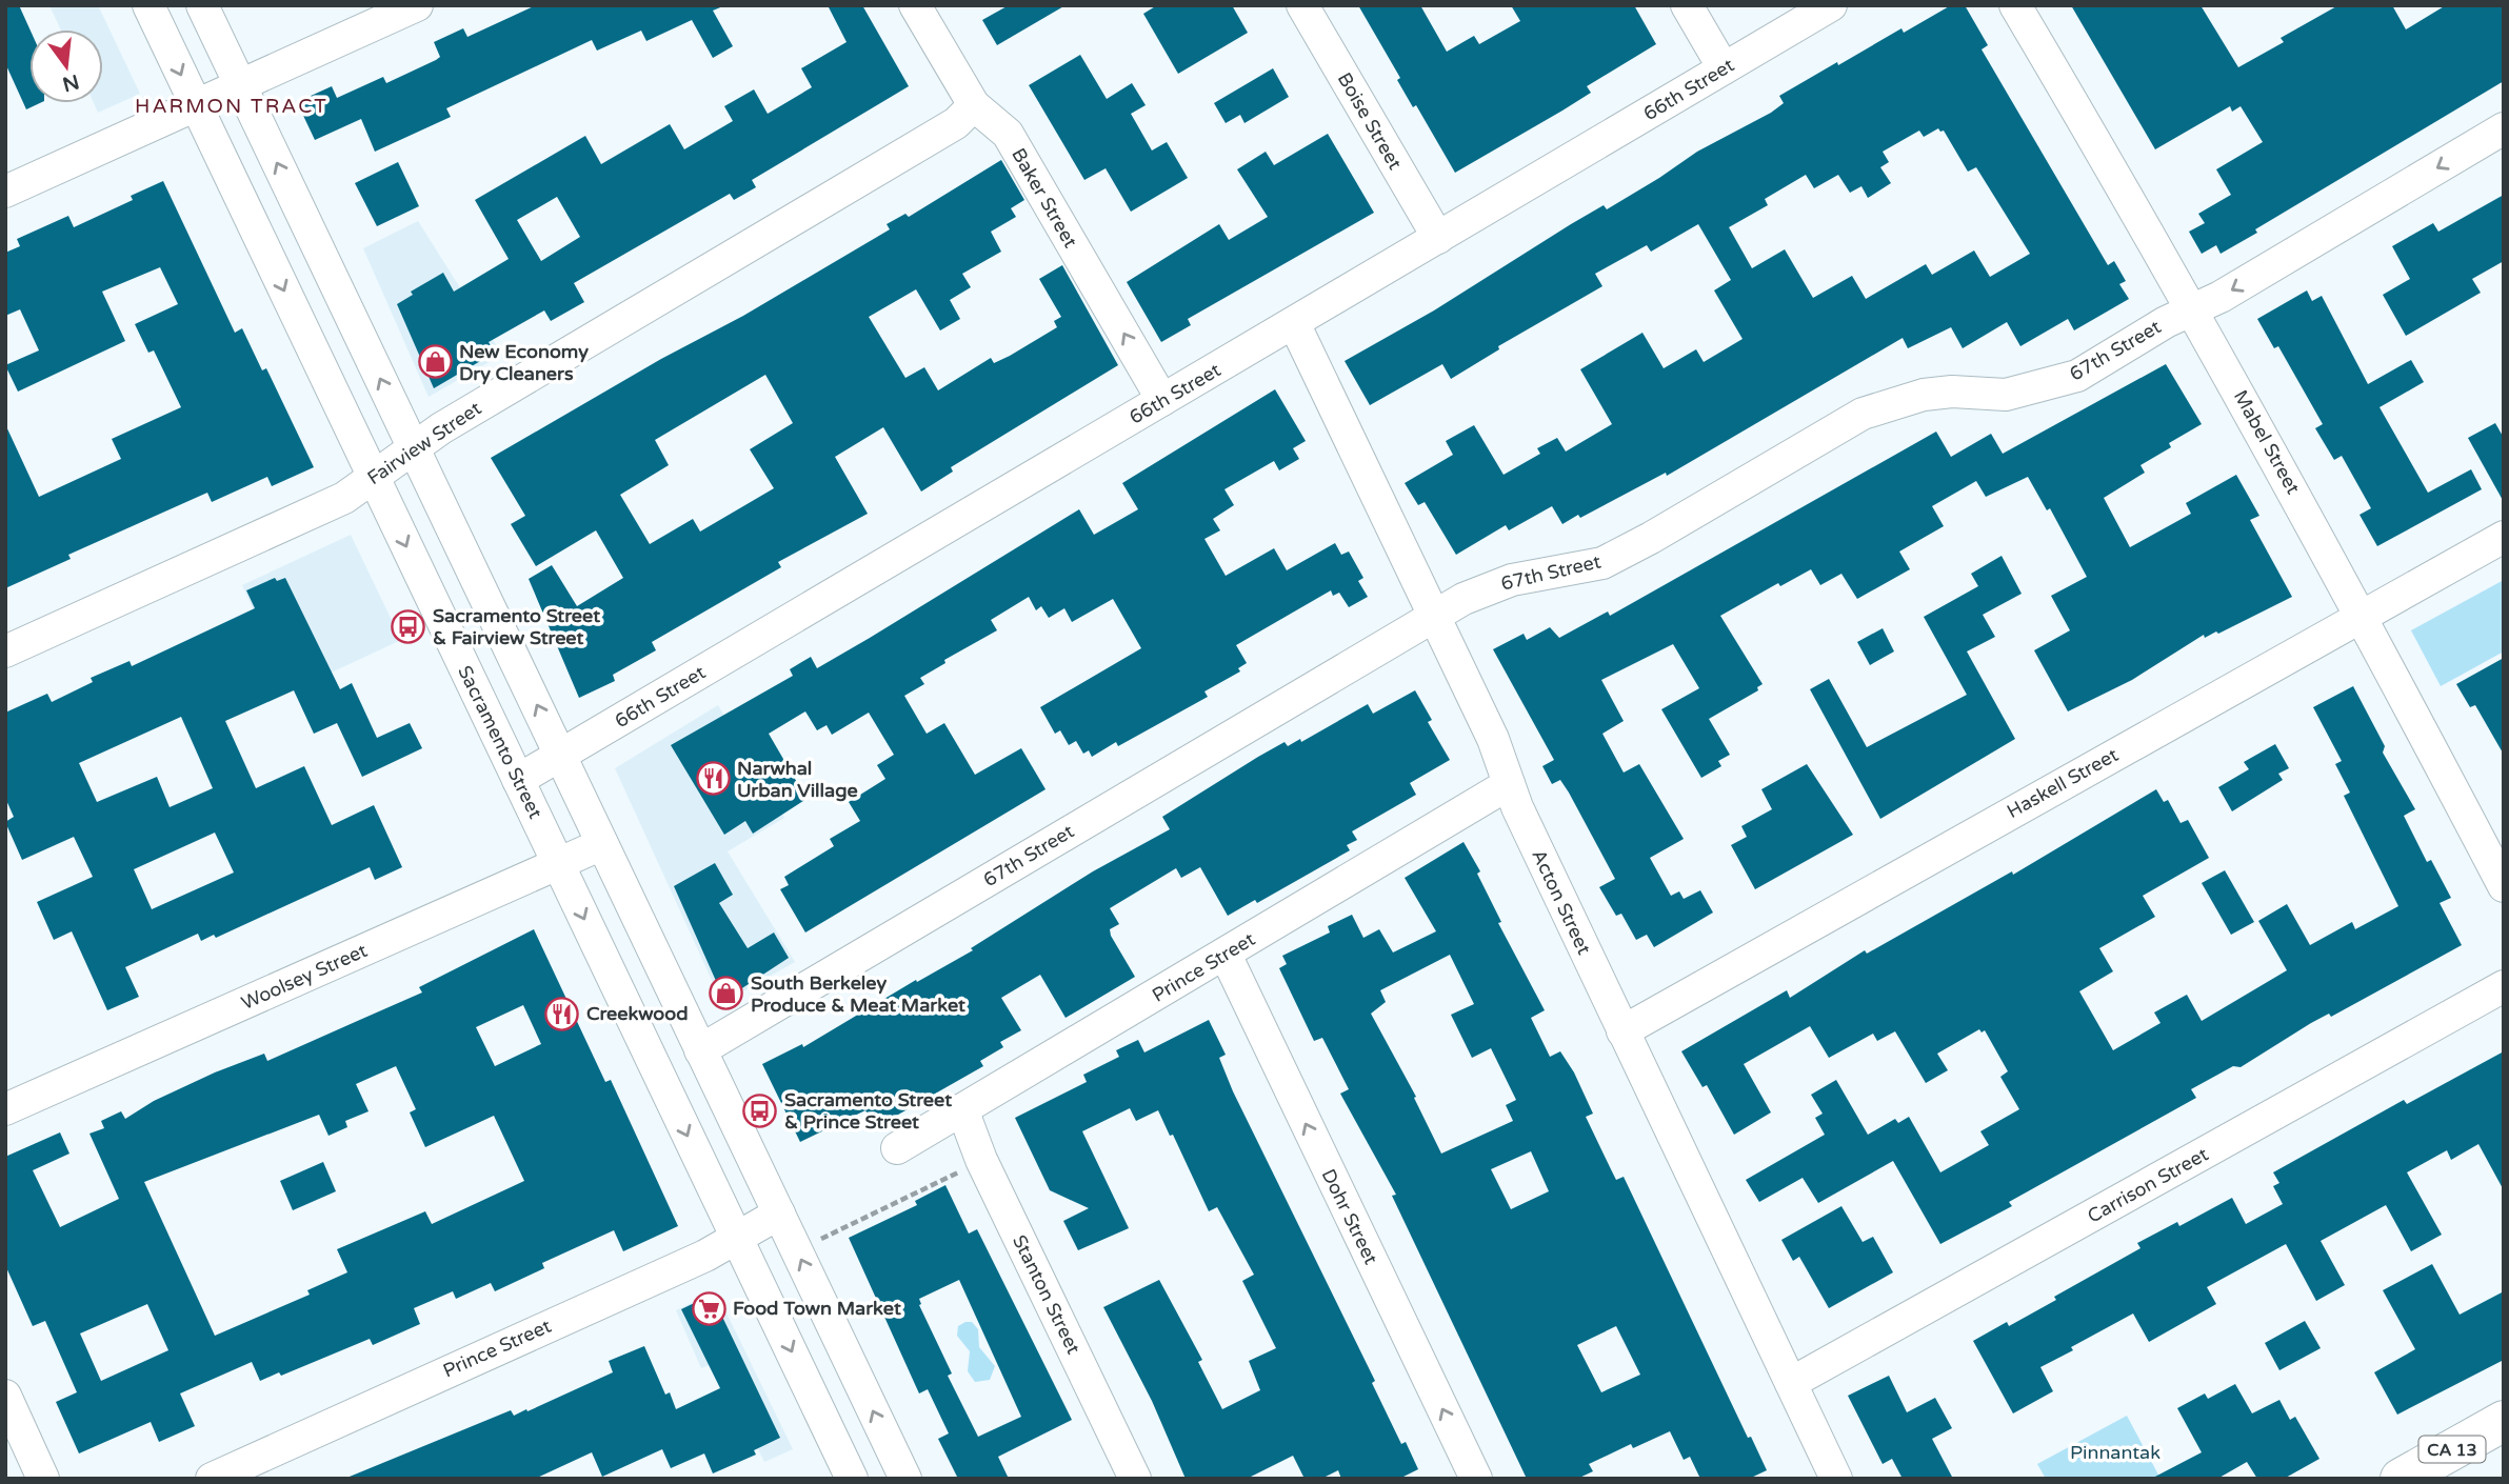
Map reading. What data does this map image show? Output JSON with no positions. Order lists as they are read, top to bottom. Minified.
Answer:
{"streets":{"main road":["CA 13"],"street":["66th Street","Boise Street","Baker Street","67th Street","Mabel Street","Fairview Street","Sacramento Street","Haskell Street","Acton Street","Prince Street","Woolsey Street","Carrison Street","Dohr Street","Stanton Street"]},"crossings":[["66th Street","Boise Street"],["66th Street","Baker Street"],["66th Street","Sacramento Street"],["66th Street","Acton Street"],["Baker Street","Fairview Street"],["67th Street","Mabel Street"],["67th Street","Acton Street"],["Mabel Street","Haskell Street"],["Fairview Street","Sacramento Street"],["Sacramento Street","Prince Street"],["Sacramento Street","Woolsey Street"],["Haskell Street","Acton Street"],["Acton Street","Prince Street"],["Acton Street","Carrison Street"],["Prince Street","Dohr Street"],["Prince Street","Stanton Street"]],"one_way":["Baker Street","Dohr Street"],"districts":["HARMON TRACT"],"parks":["Pinnantak"],"places":{"shop":["New Economy Dry Cleaners","South Berkeley Produce & Meat Market"],"bus stop":["Sacramento Street & Fairview Street","Sacramento Street & Prince Street"],"restaurant":["Narwhal Urban Village","Creekwood"],"supermarket":["Food Town Market"]},"north":"bottom"}
